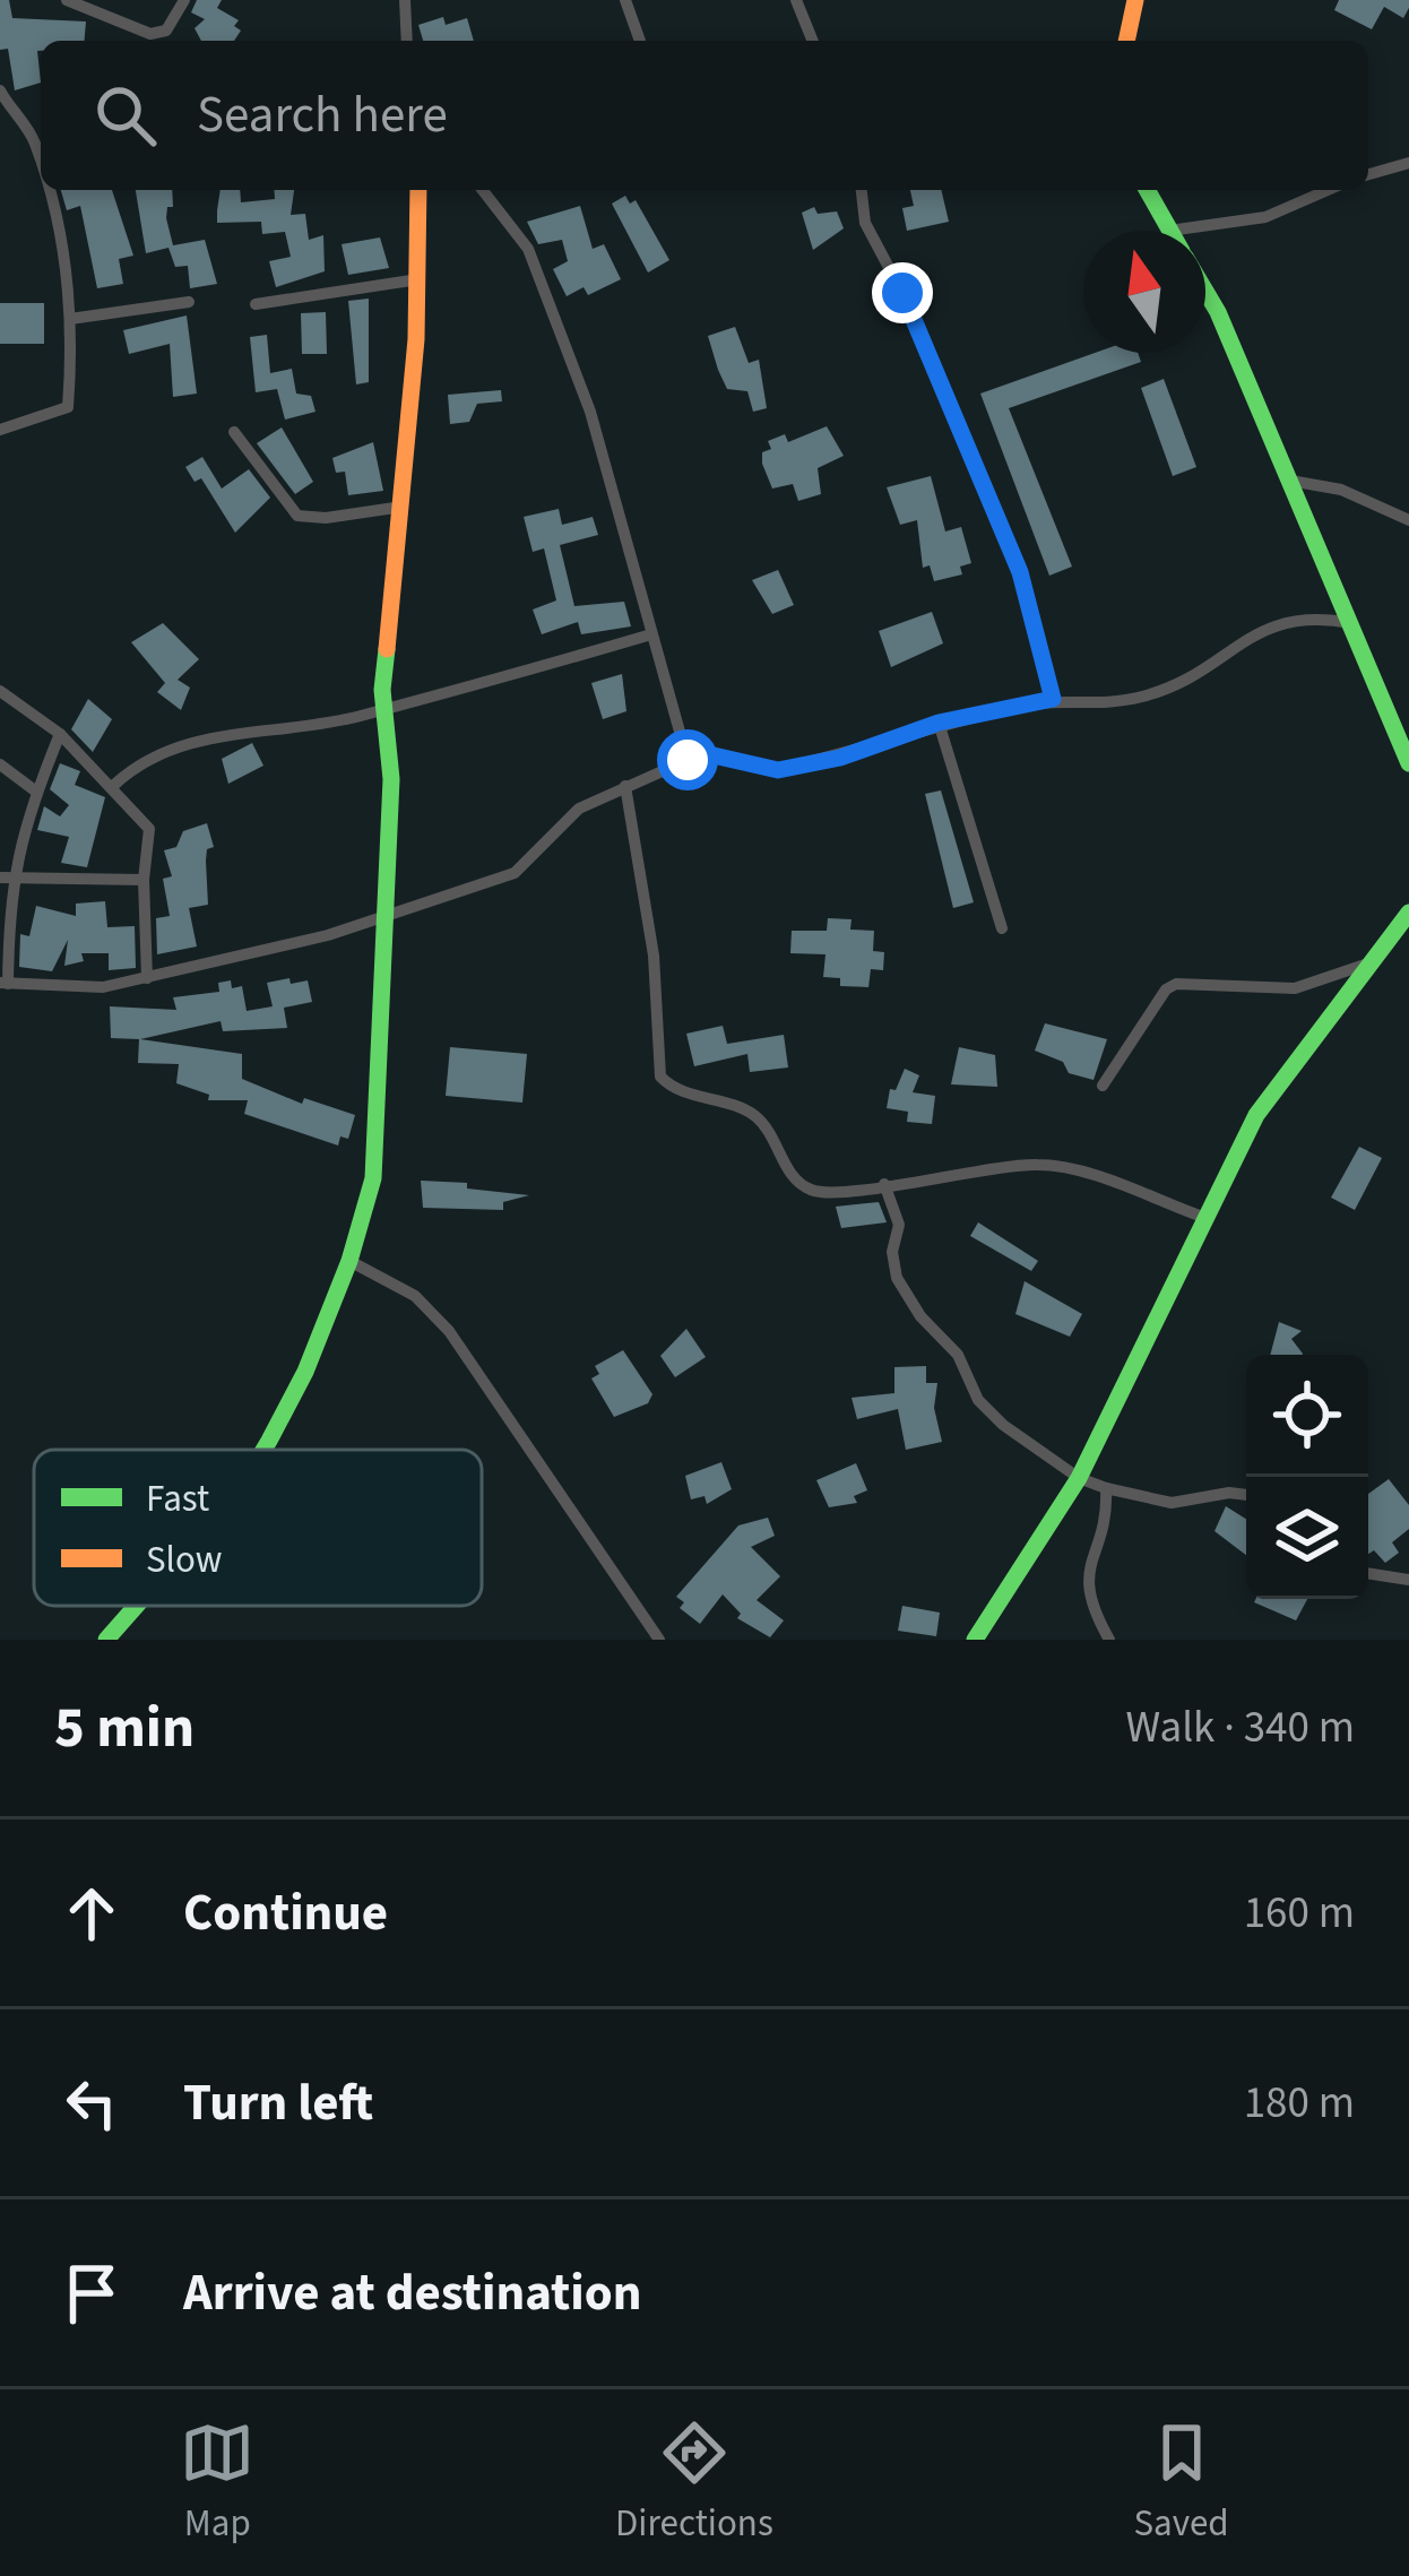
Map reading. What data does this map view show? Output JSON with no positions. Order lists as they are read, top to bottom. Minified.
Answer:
{"legend":["Fast","Slow"],"north":"top","page":{"search":"Search here","heading":["5 min","Walk · 340 m"],"list":[["Continue","160 m"],["Turn left","180 m"],"Arrive at destination"],"nav":["Map","Directions","Saved"]}}
